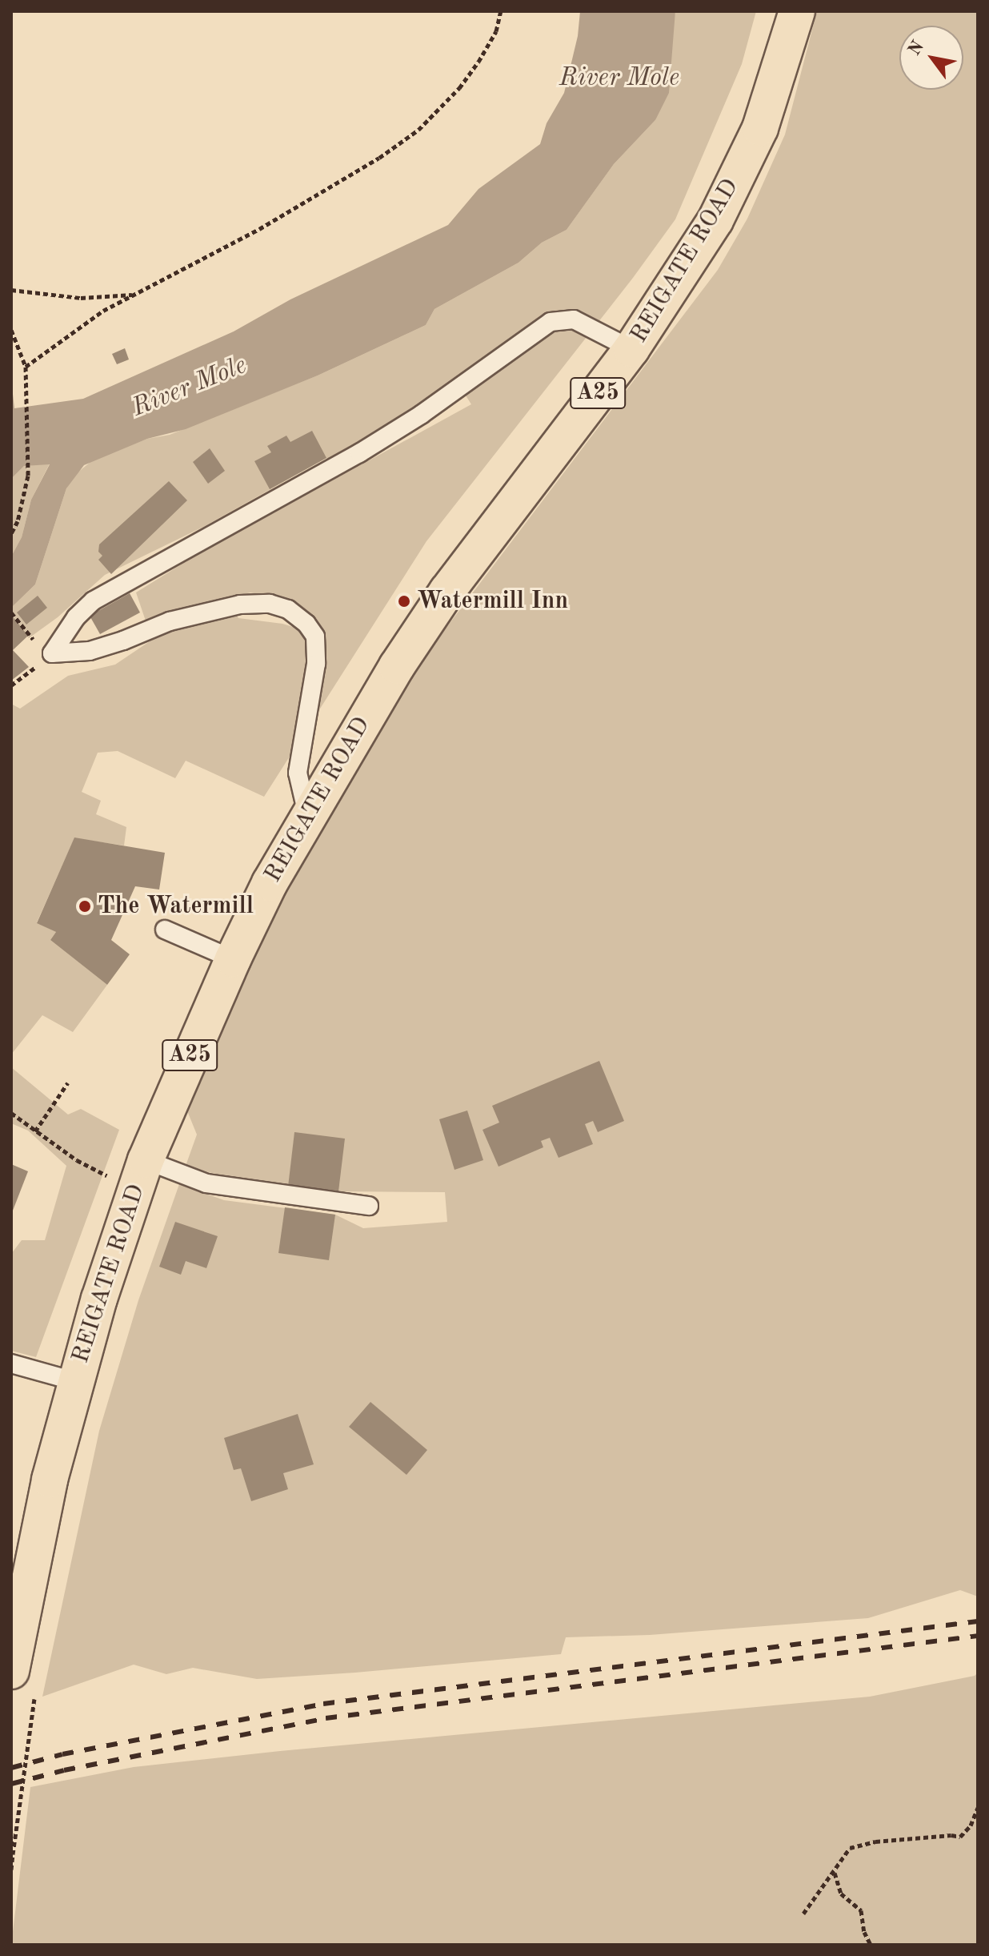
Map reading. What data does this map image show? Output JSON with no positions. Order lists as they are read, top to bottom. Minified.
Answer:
{"streets":{"main road":["REIGATE ROAD","A25"]},"water":["River Mole"],"places":["Watermill Inn","The Watermill"],"north":"top left"}
